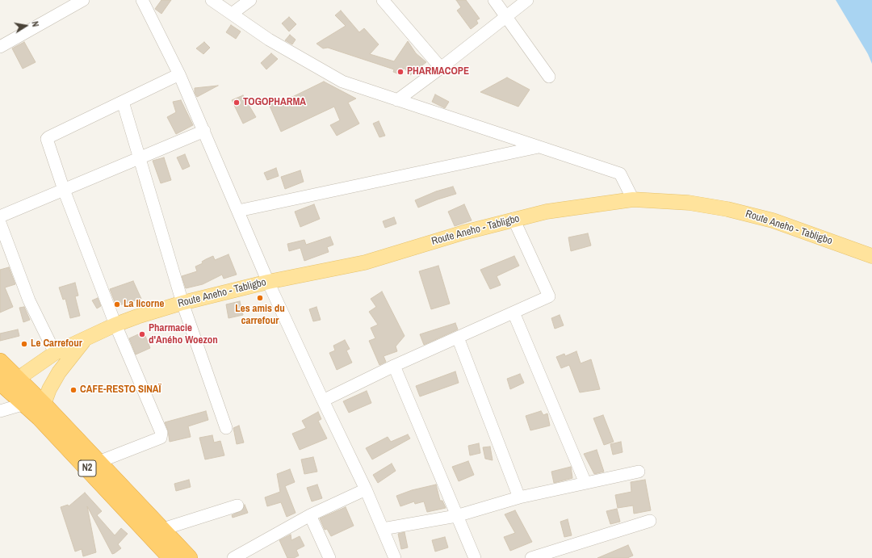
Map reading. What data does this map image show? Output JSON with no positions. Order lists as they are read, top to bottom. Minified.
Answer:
{"streets":{"highway":["N2"],"main road":["Route Aneho - Tabligbo"]},"crossings":[["Route Aneho - Tabligbo","N2"]],"places":["PHARMACOPE","TOGOPHARMA","Les amis du carrefour","La licorne","Pharmacie d'Aného Woezon","Le Carrefour","CAFE-RESTO SINAÏ"],"north":"right"}
